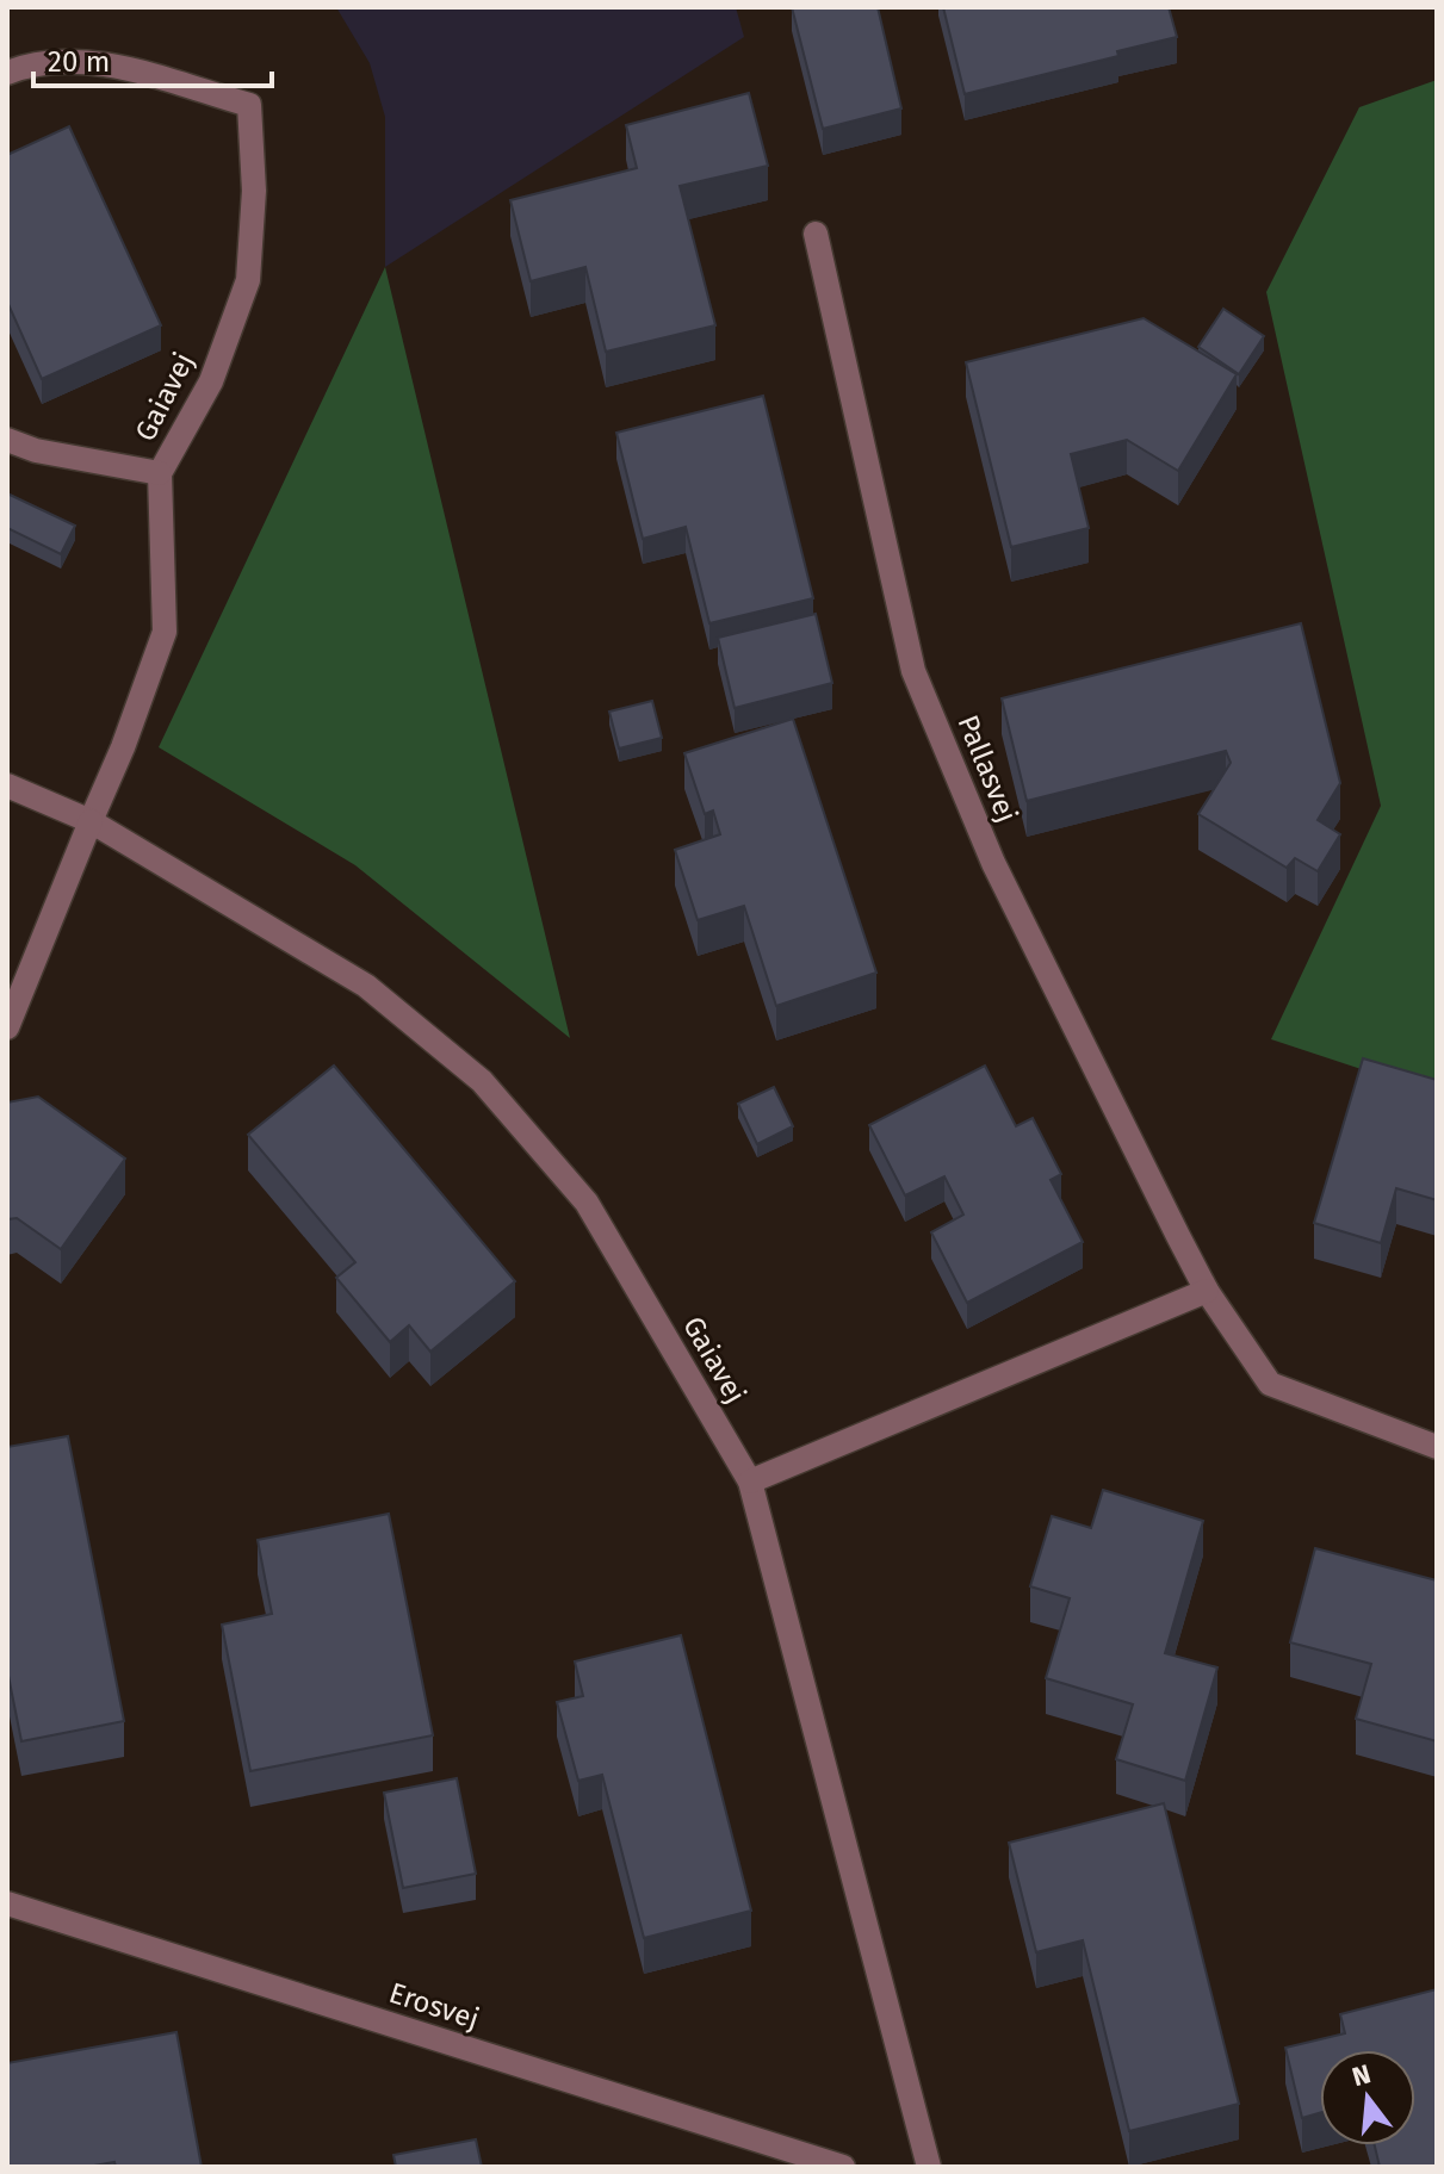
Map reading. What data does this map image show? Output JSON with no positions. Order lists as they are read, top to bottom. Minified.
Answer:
{"streets":{"street":["Gaiavej","Pallasvej","Erosvej"]},"scale_bar":"20 m","north":"top"}
